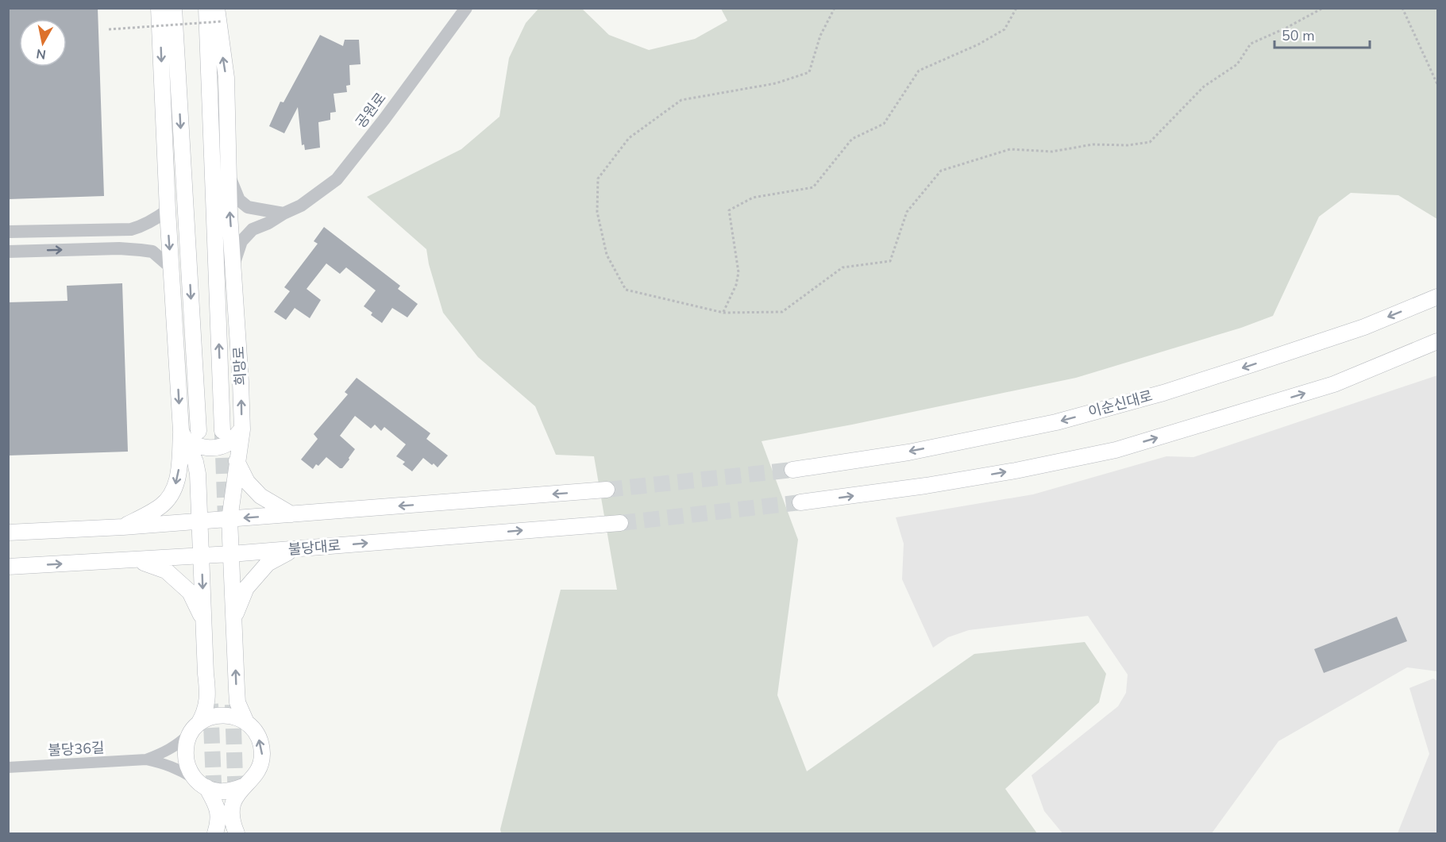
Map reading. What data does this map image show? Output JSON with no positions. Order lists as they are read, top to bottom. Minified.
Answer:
{"streets":{"main road":["희망로","이순신대로","불당대로"],"street":["공원로","불당36길"]},"crossings":[["공원로","희망로"],["희망로","불당대로"],["희망로","불당36길"]],"scale_bar":"50 m","north":"bottom"}
